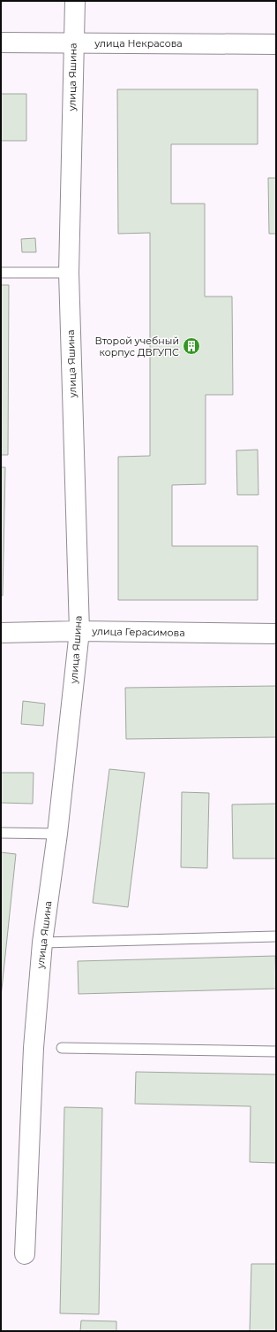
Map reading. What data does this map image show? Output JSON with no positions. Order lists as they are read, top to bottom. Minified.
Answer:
{"streets":{"street":["улица Некрасова","улица Яшина","улица Герасимова"]},"crossings":[["улица Некрасова","улица Яшина"],["улица Яшина","улица Герасимова"]],"places":{"building":["Второй учебный корпус ДВГУПС"]}}
